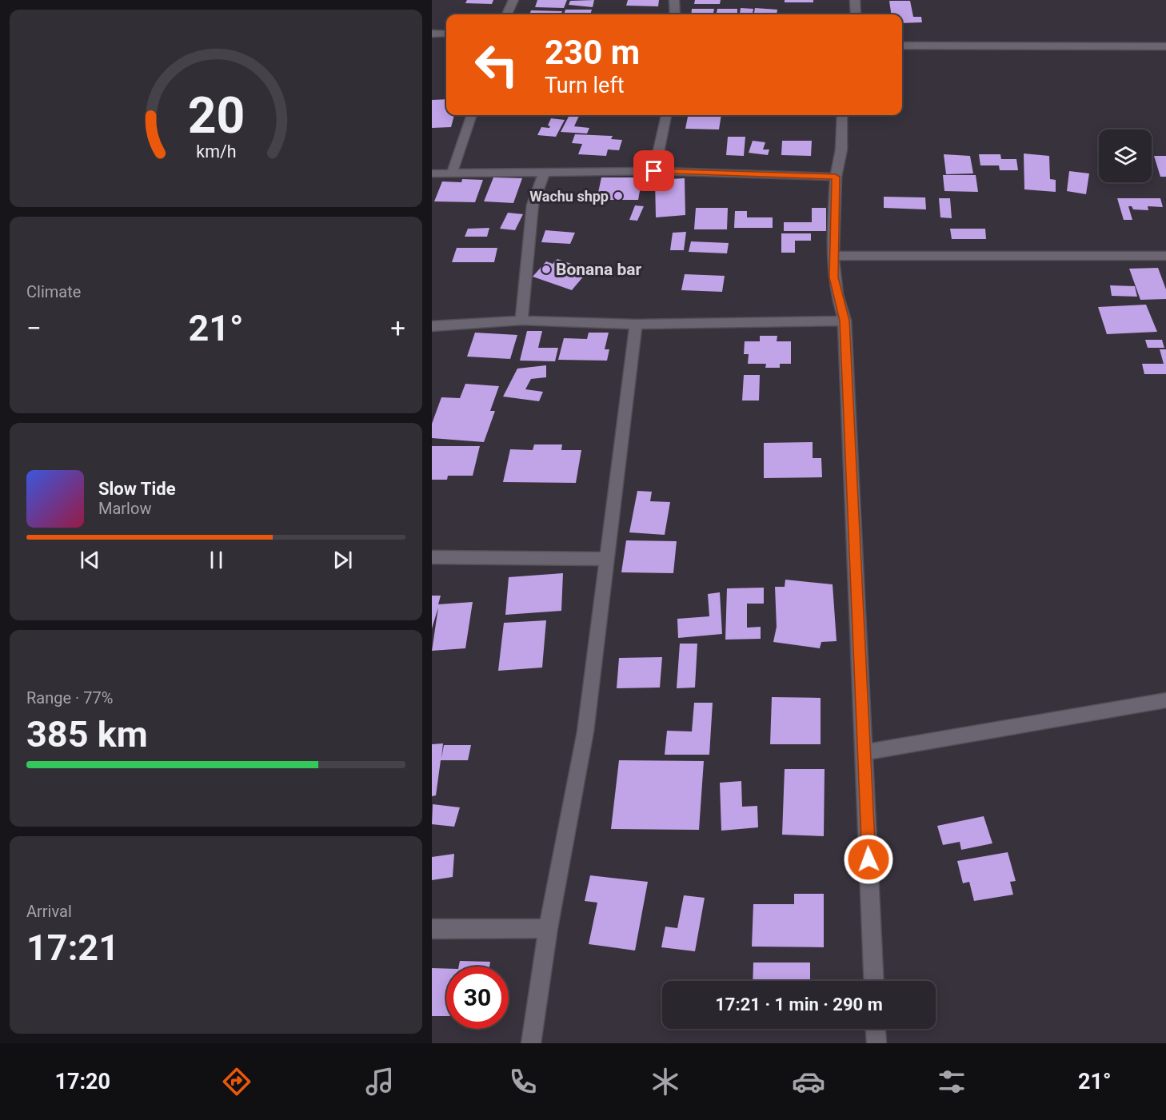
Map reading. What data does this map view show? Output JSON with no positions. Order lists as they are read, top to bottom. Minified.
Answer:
{"places":["Wachu shpp","Bonana bar"],"page":{"turn":["230 m","Turn left"],"tile":["Climate",["Range · 77%","385 km"],["Arrival","17:21"]],"heat":["−","21°","+"],"song":["Slow Tide","Marlow"],"limit":"30","trip":"17:21 · 1 min · 290 m","tabs":["17:20","21°"],"gauge":["20","km/h"]}}
